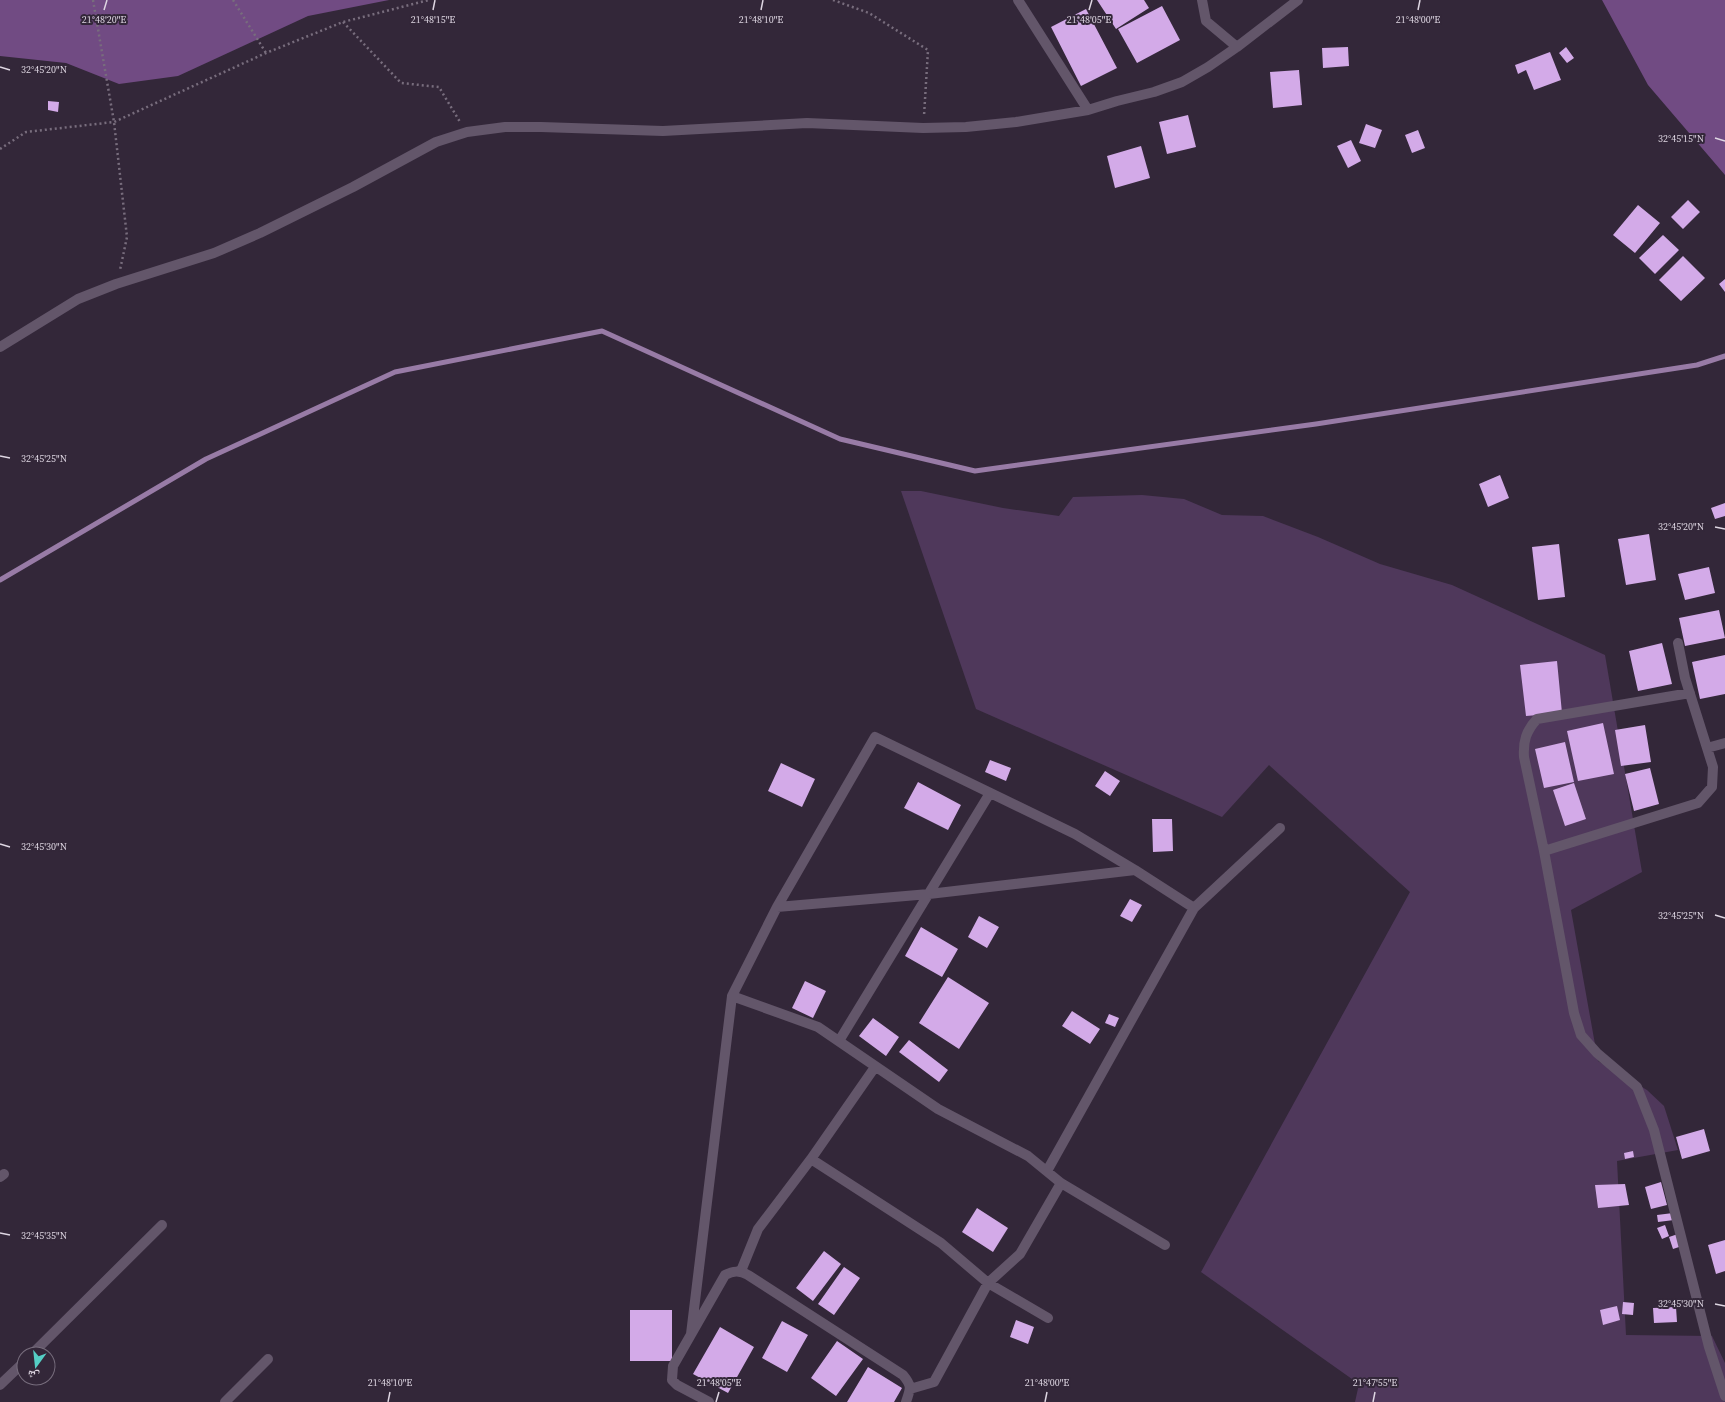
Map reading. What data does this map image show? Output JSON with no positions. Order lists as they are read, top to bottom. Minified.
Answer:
{"north":"bottom","coordinates":["21°48'20\"E","21°48'15\"E","21°48'10\"E","21°48'05\"E","21°48'00\"E","32°45'20\"N","32°45'15\"N","32°45'25\"N","32°45'30\"N","32°45'35\"N","21°47'55\"E"]}
